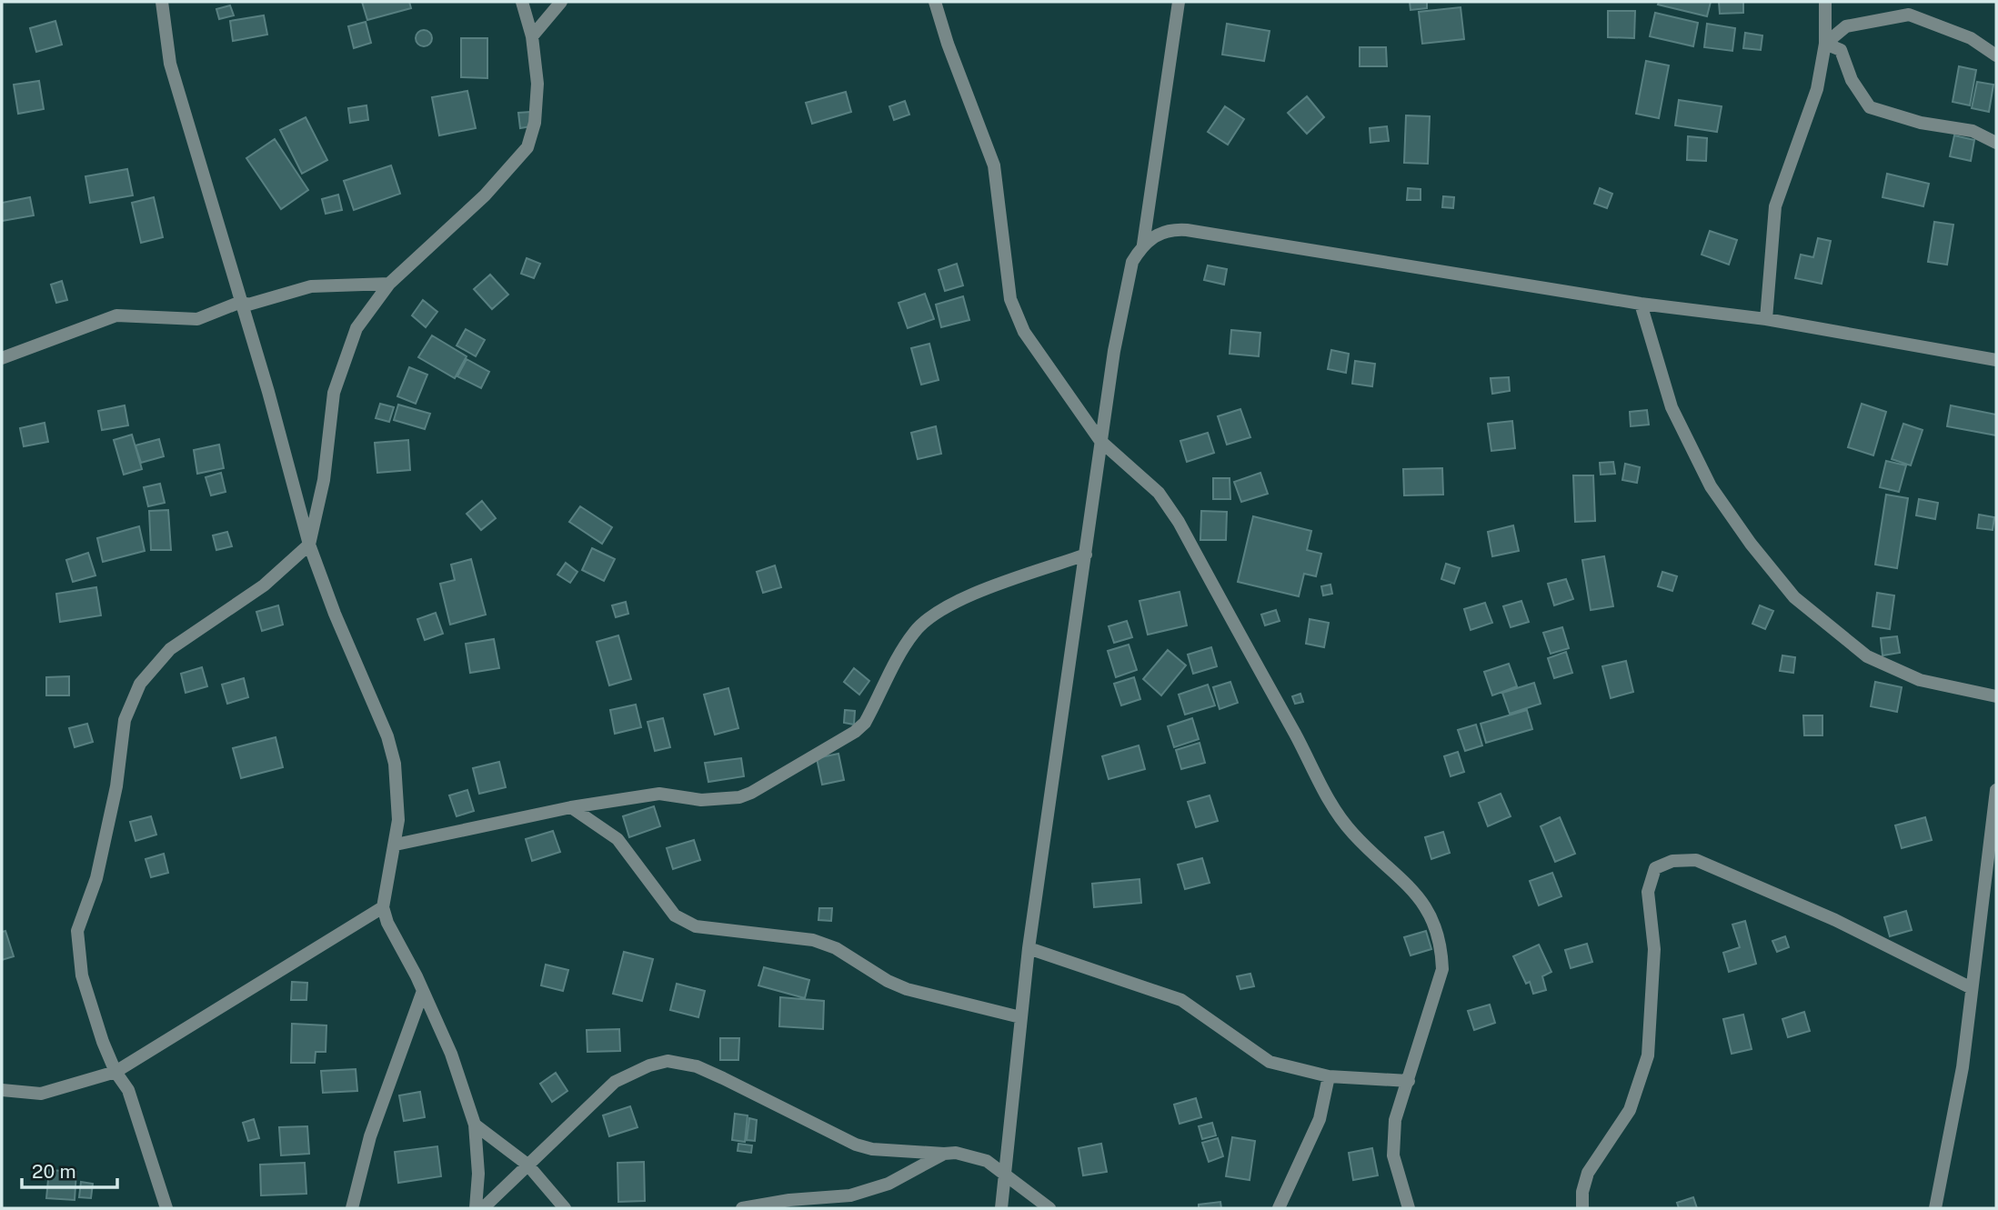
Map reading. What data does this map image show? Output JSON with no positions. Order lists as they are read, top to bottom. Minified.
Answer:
{"scale_bar":"20 m"}
